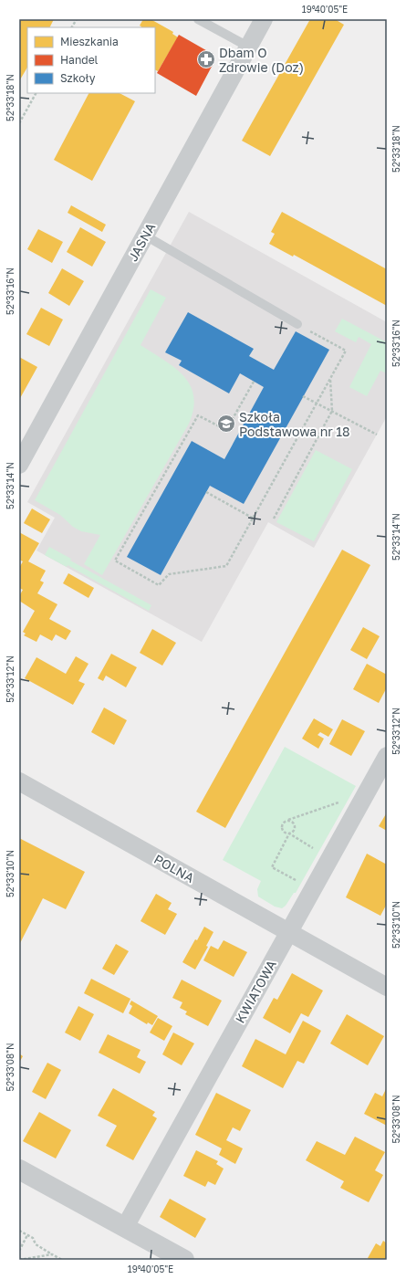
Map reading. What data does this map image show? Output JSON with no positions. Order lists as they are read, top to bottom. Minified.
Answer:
{"streets":{"street":["JASNA","POLNA","KWIATOWA"]},"crossings":[["POLNA","KWIATOWA"]],"places":{"pharmacy":["Dbam O Zdrowie (Doz)"],"school or university":["Szkoła Podstawowa nr 18"]},"legend":["Mieszkania","Handel","Szkoły"],"coordinates":["19°40'05\"E","52°33'18\"N","52°33'16\"N","52°33'14\"N","52°33'12\"N","52°33'10\"N","52°33'08\"N"]}
